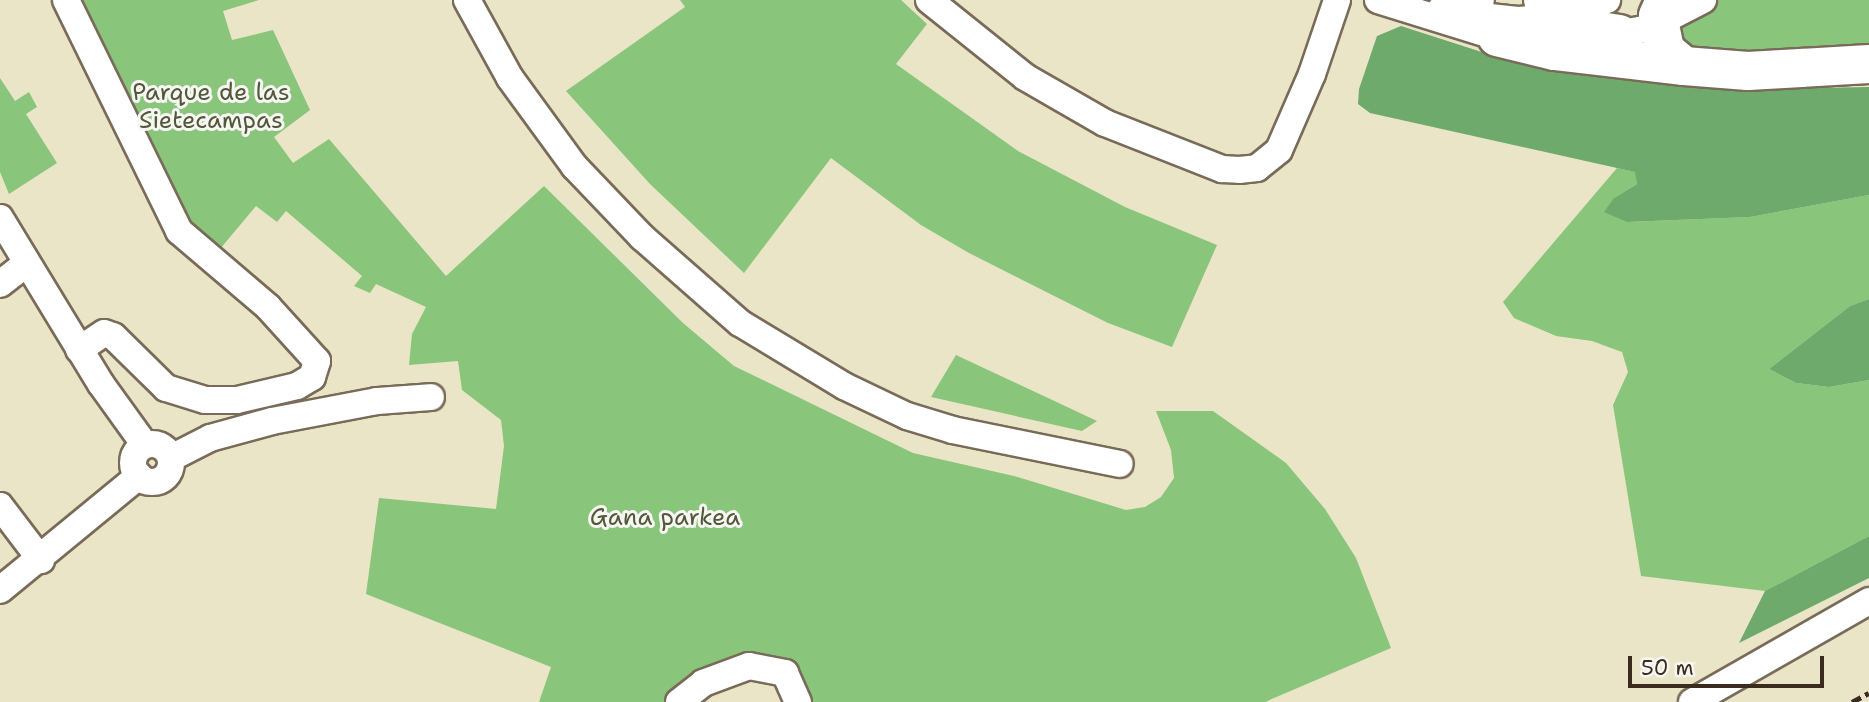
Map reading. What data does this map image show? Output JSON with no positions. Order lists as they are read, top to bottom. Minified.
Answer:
{"parks":["Parque de las Sietecampas","Gana parkea"],"scale_bar":"50 m"}
